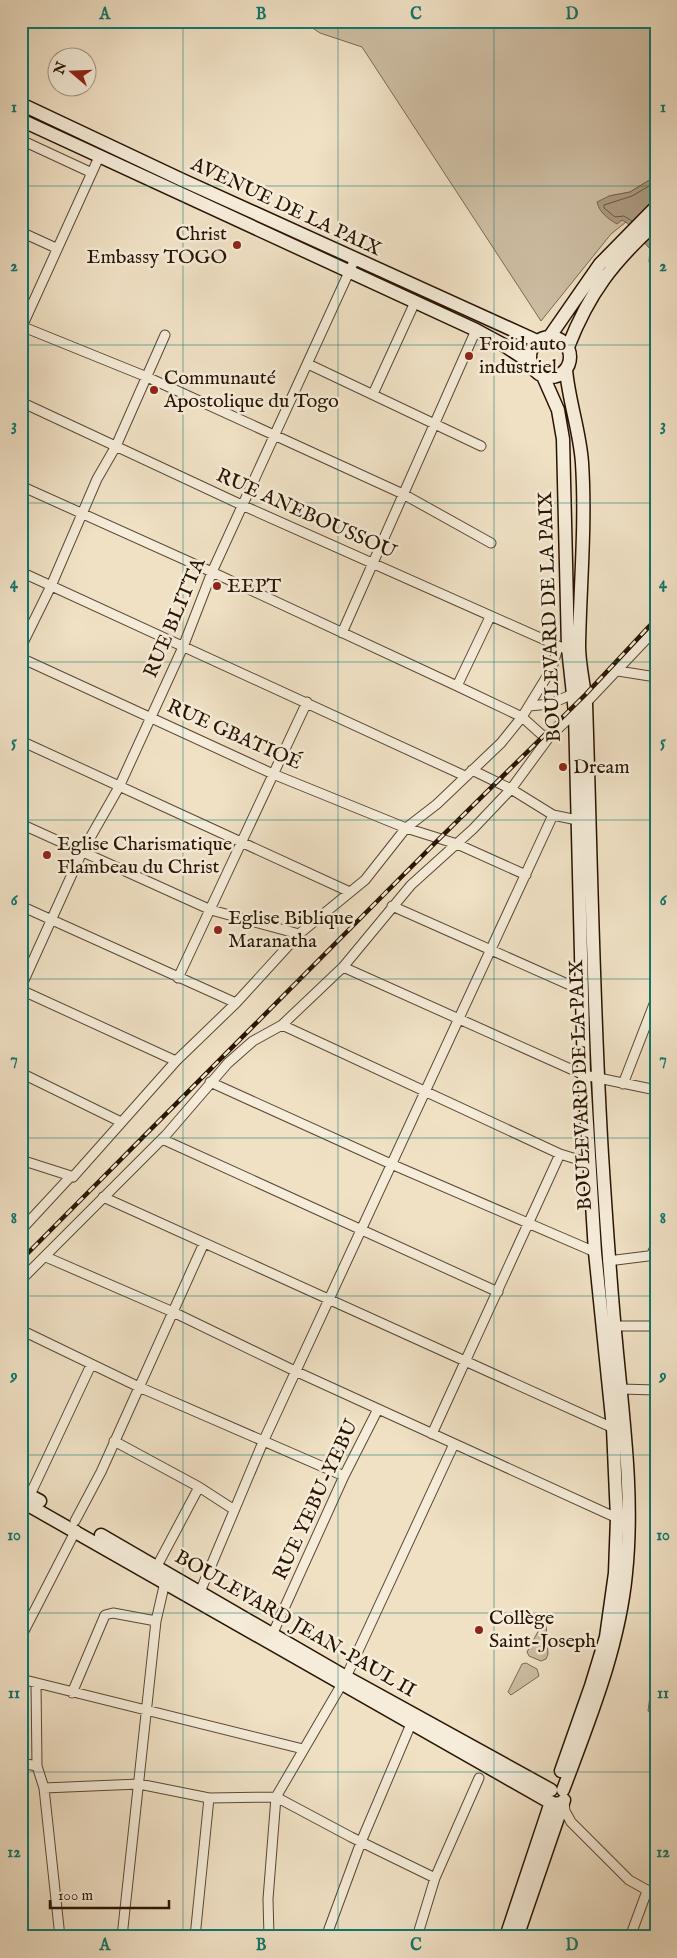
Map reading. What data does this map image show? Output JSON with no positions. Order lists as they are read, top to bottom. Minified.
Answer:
{"streets":{"main road":["AVENUE DE LA PAIX","BOULEVARD DE LA PAIX","BOULEVARD JEAN-PAUL II"],"street":["RUE ANEBOUSSOU","RUE BLITTA","RUE GBATIOÉ","RUE YEBU-YEBU"]},"crossings":[["AVENUE DE LA PAIX","BOULEVARD DE LA PAIX"],["AVENUE DE LA PAIX","RUE BLITTA"],["RUE ANEBOUSSOU","BOULEVARD DE LA PAIX"],["RUE ANEBOUSSOU","RUE BLITTA"],["BOULEVARD DE LA PAIX","BOULEVARD JEAN-PAUL II"],["RUE BLITTA","RUE GBATIOÉ"],["RUE YEBU-YEBU","BOULEVARD JEAN-PAUL II"]],"places":["Christ Embassy TOGO","Froid auto industriel","Communauté Apostolique du Togo","EEPT","Dream","Eglise Charismatique Flambeau du Christ","Eglise Biblique Maranatha","Collège Saint-Joseph"],"scale_bar":"100 m","north":"left","grid":{"columns":["A","B","C","D"],"rows":["1","2","3","4","5","6","7","8","9","10","11","12"]}}
